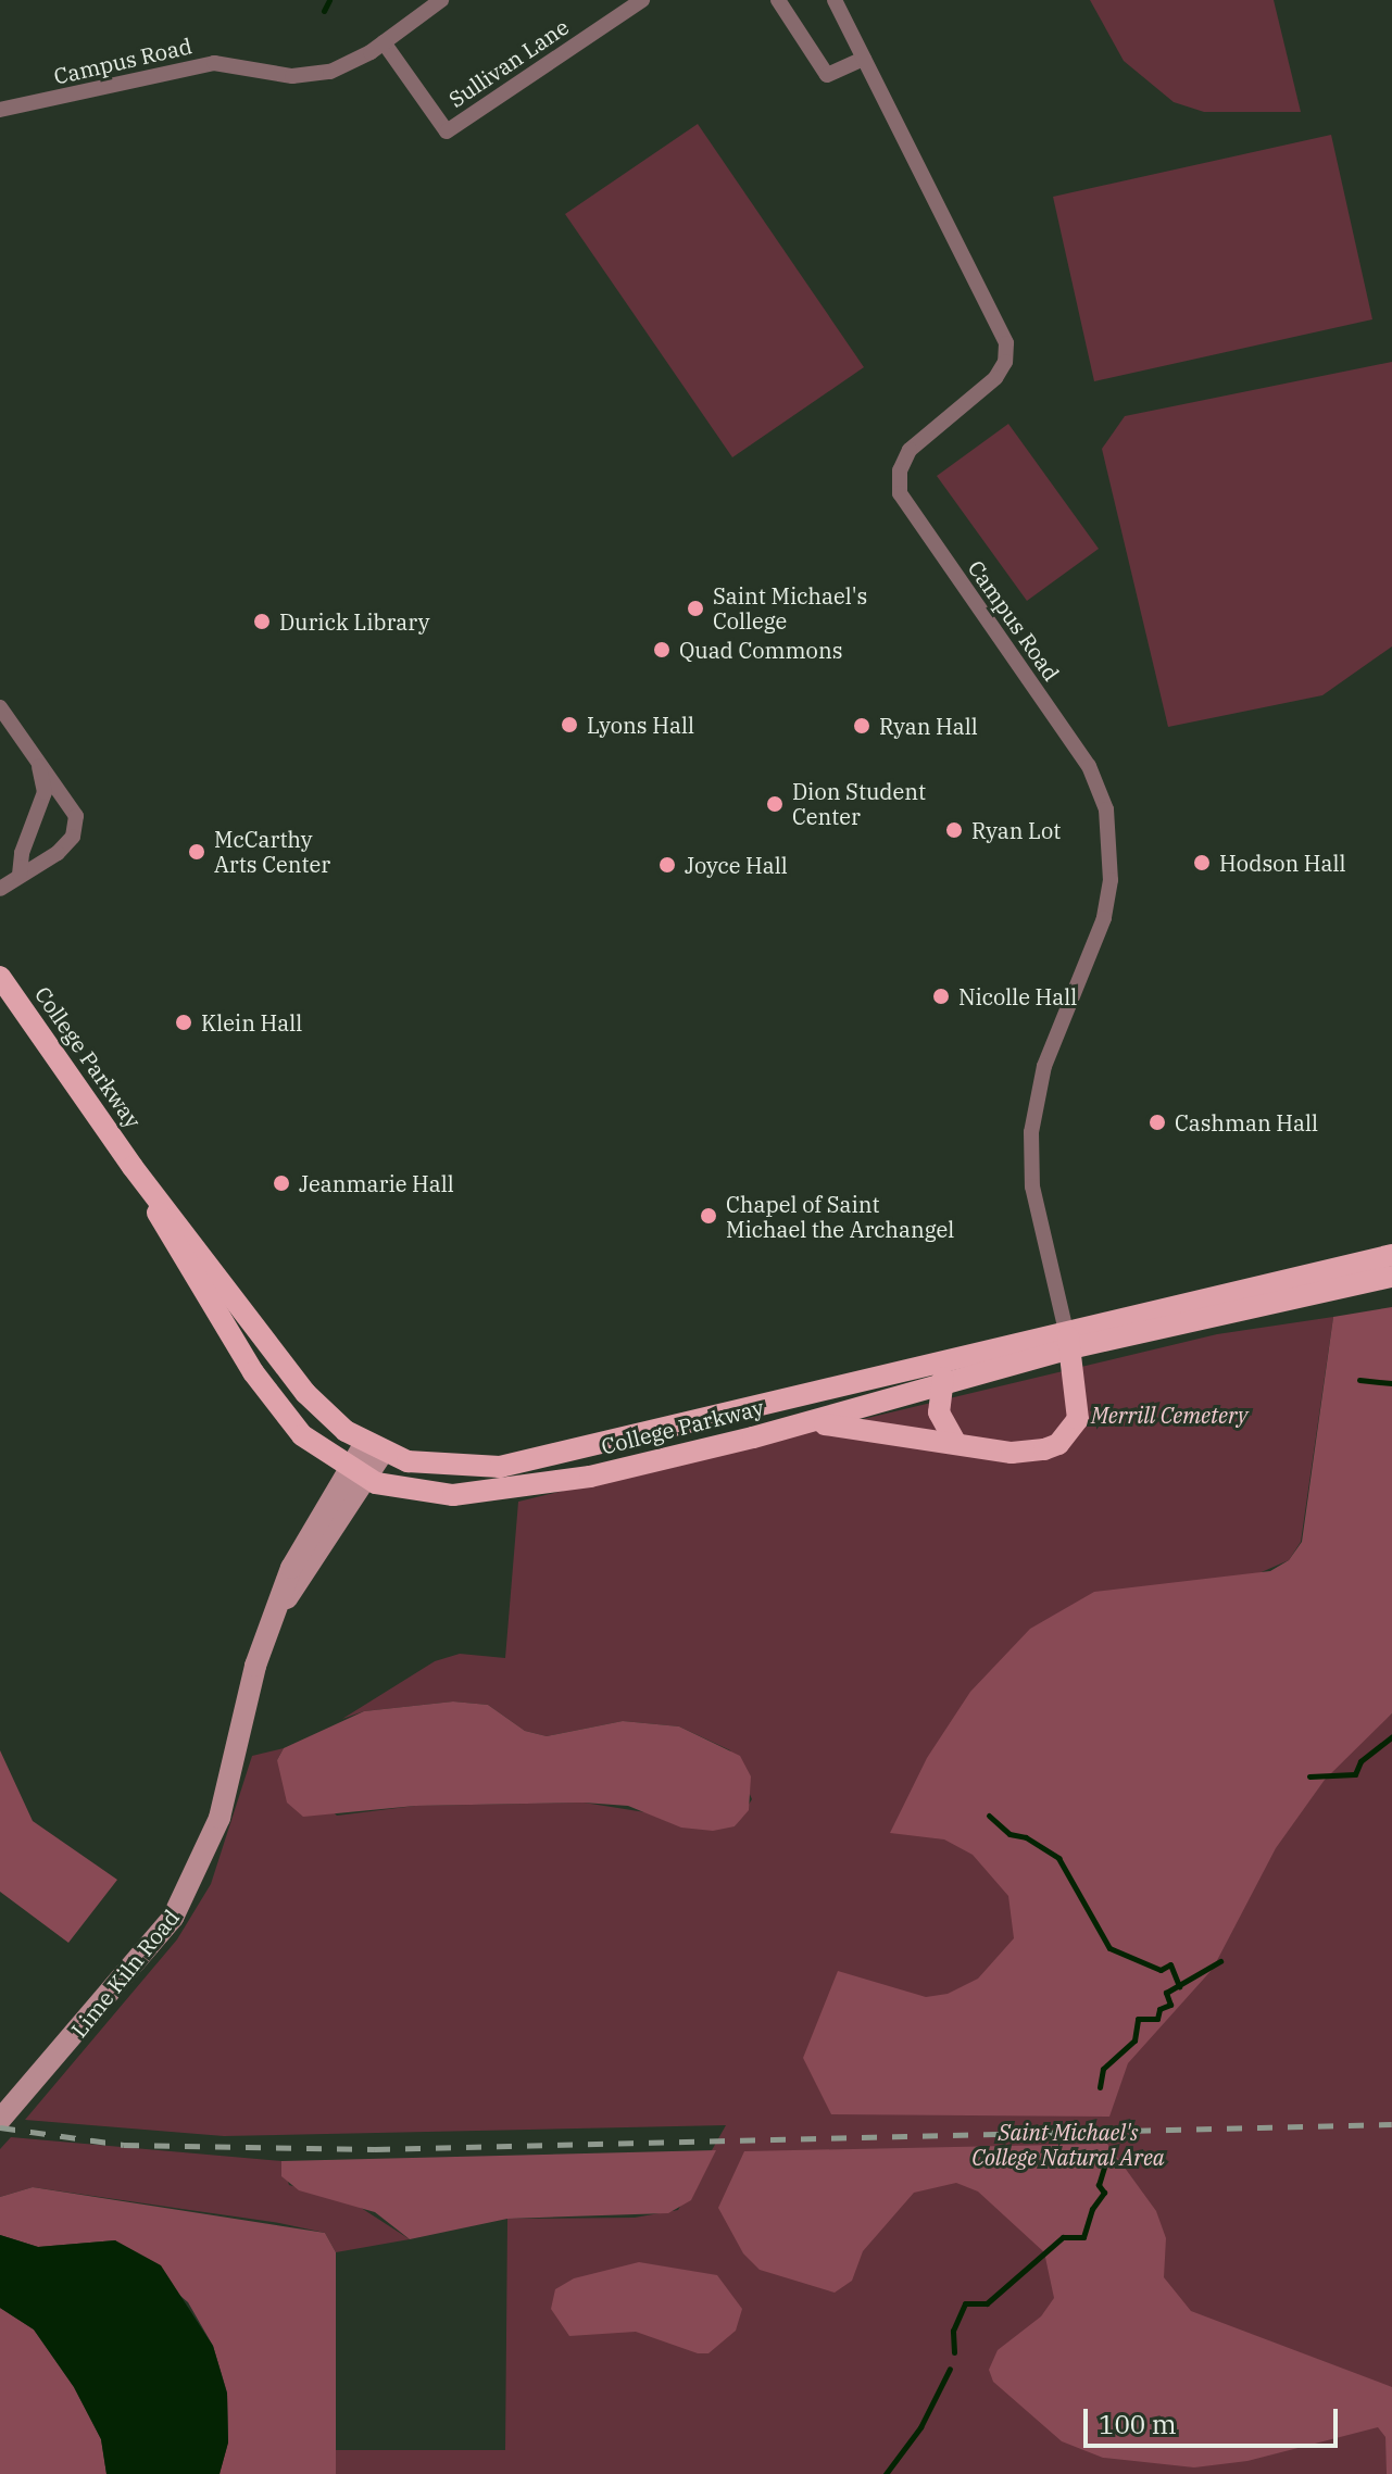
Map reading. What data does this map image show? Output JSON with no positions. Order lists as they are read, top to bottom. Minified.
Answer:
{"streets":{"main road":["College Parkway","Lime Kiln Road"],"street":["Campus Road","Sullivan Lane"]},"crossings":[["Campus Road","Sullivan Lane"],["Campus Road","College Parkway"],["College Parkway","Lime Kiln Road"]],"parks":["Merrill Cemetery","Saint Michael's College Natural Area"],"places":["Saint Michael's College","Durick Library","Quad Commons","Lyons Hall","Ryan Hall","Dion Student Center","Ryan Lot","McCarthy Arts Center","Hodson Hall","Joyce Hall","Nicolle Hall","Klein Hall","Cashman Hall","Jeanmarie Hall","Chapel of Saint Michael the Archangel"],"scale_bar":"100 m"}
